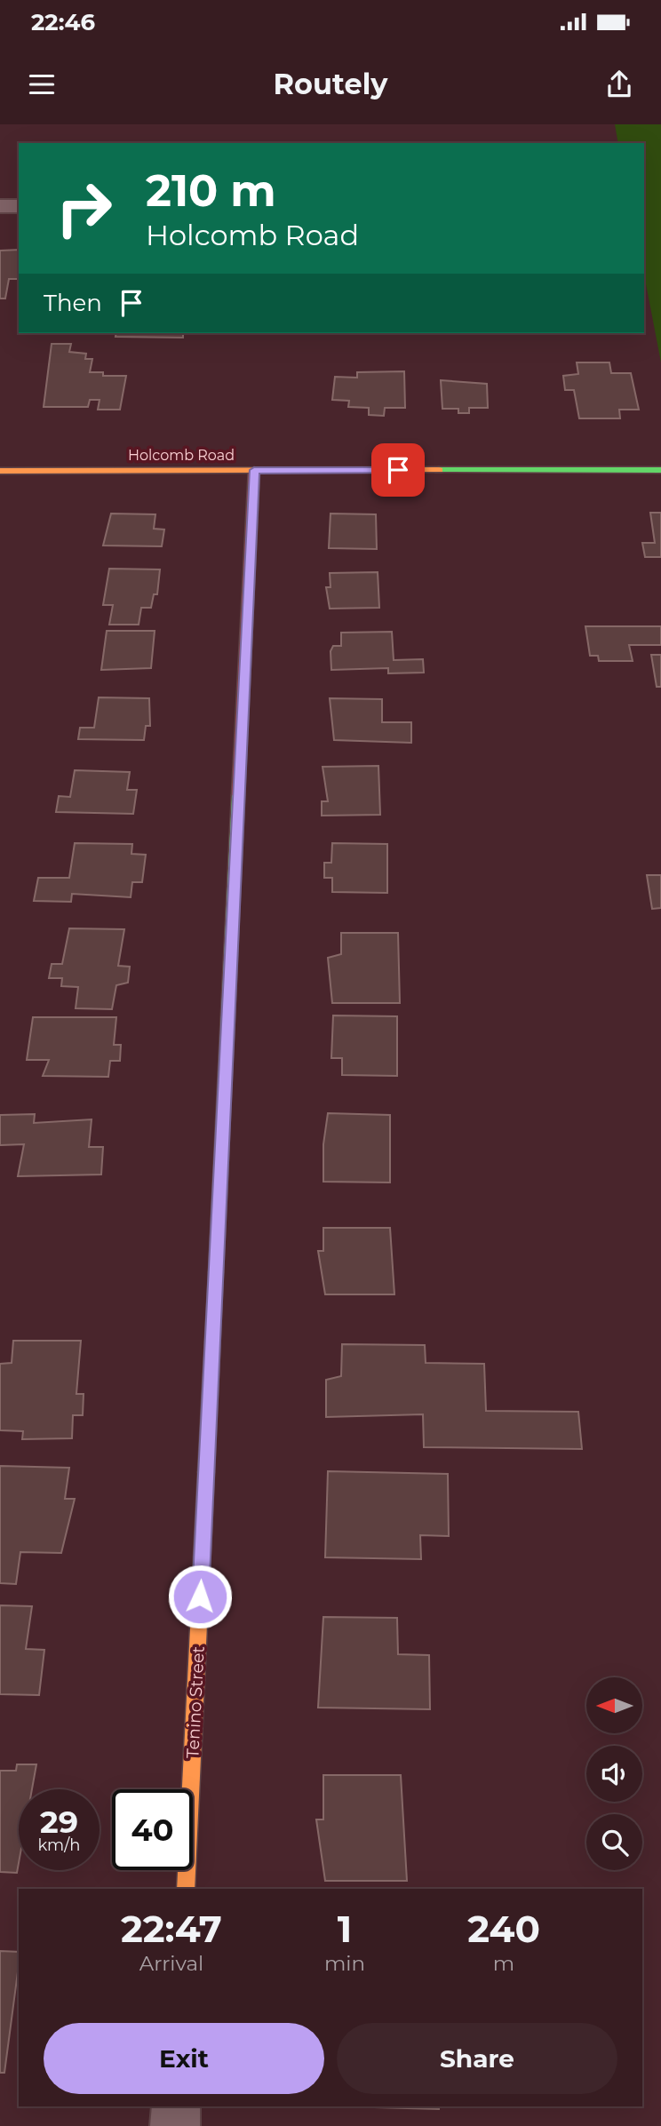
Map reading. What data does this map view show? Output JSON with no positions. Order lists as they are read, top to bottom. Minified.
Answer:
{"streets":{"street":["Holcomb Road","Tenino Street"]},"crossings":[["Holcomb Road","Tenino Street"]],"north":"left","page":{"status":"22:46","header":"Routely","turn":["210 m","Holcomb Road"],"then":"Then","speed":"29 km/h","limit":"40","eta":["22:47","Arrival","1","min","240","m"],"buttons":["Exit","Share"]}}
